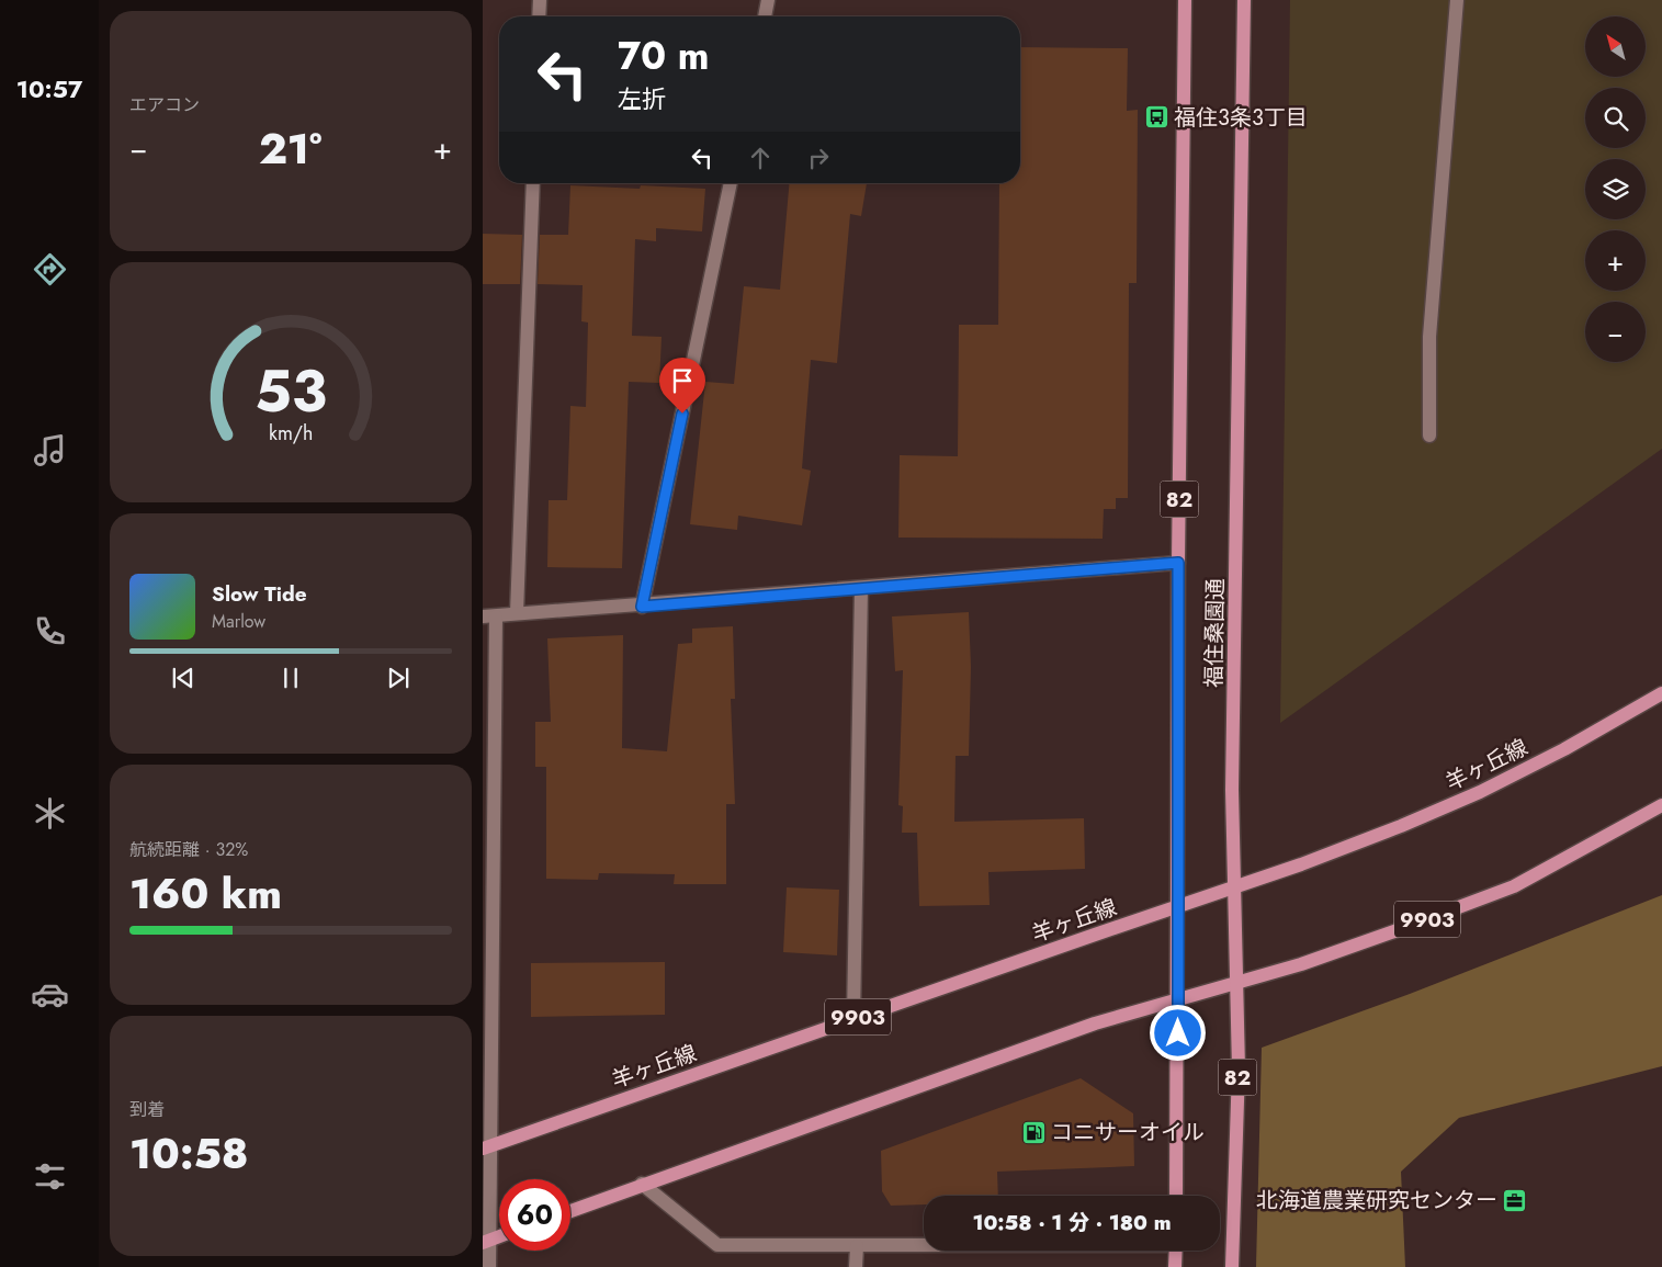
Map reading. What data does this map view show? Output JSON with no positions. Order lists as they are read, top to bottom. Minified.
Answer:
{"streets":{"main road":["82","福住桑園通","羊ヶ丘線","9903"]},"crossings":[["福住桑園通","羊ヶ丘線"],["福住桑園通","9903"]],"places":{"bus stop":["福住3条3丁目"],"fuel station":["コニサーオイル"],"office":["北海道農業研究センター"]},"north":"top left","page":{"tabs":"10:57","tile":["エアコン",["航続距離 · 32%","160 km"],["到着","10:58"]],"map_buttons":["+","−"],"turn":["70 m","左折"],"heat":["−","21°","+"],"song":["Slow Tide","Marlow"],"limit":"60","trip":"10:58 · 1 分 · 180 m","gauge":["53","km/h"]}}
